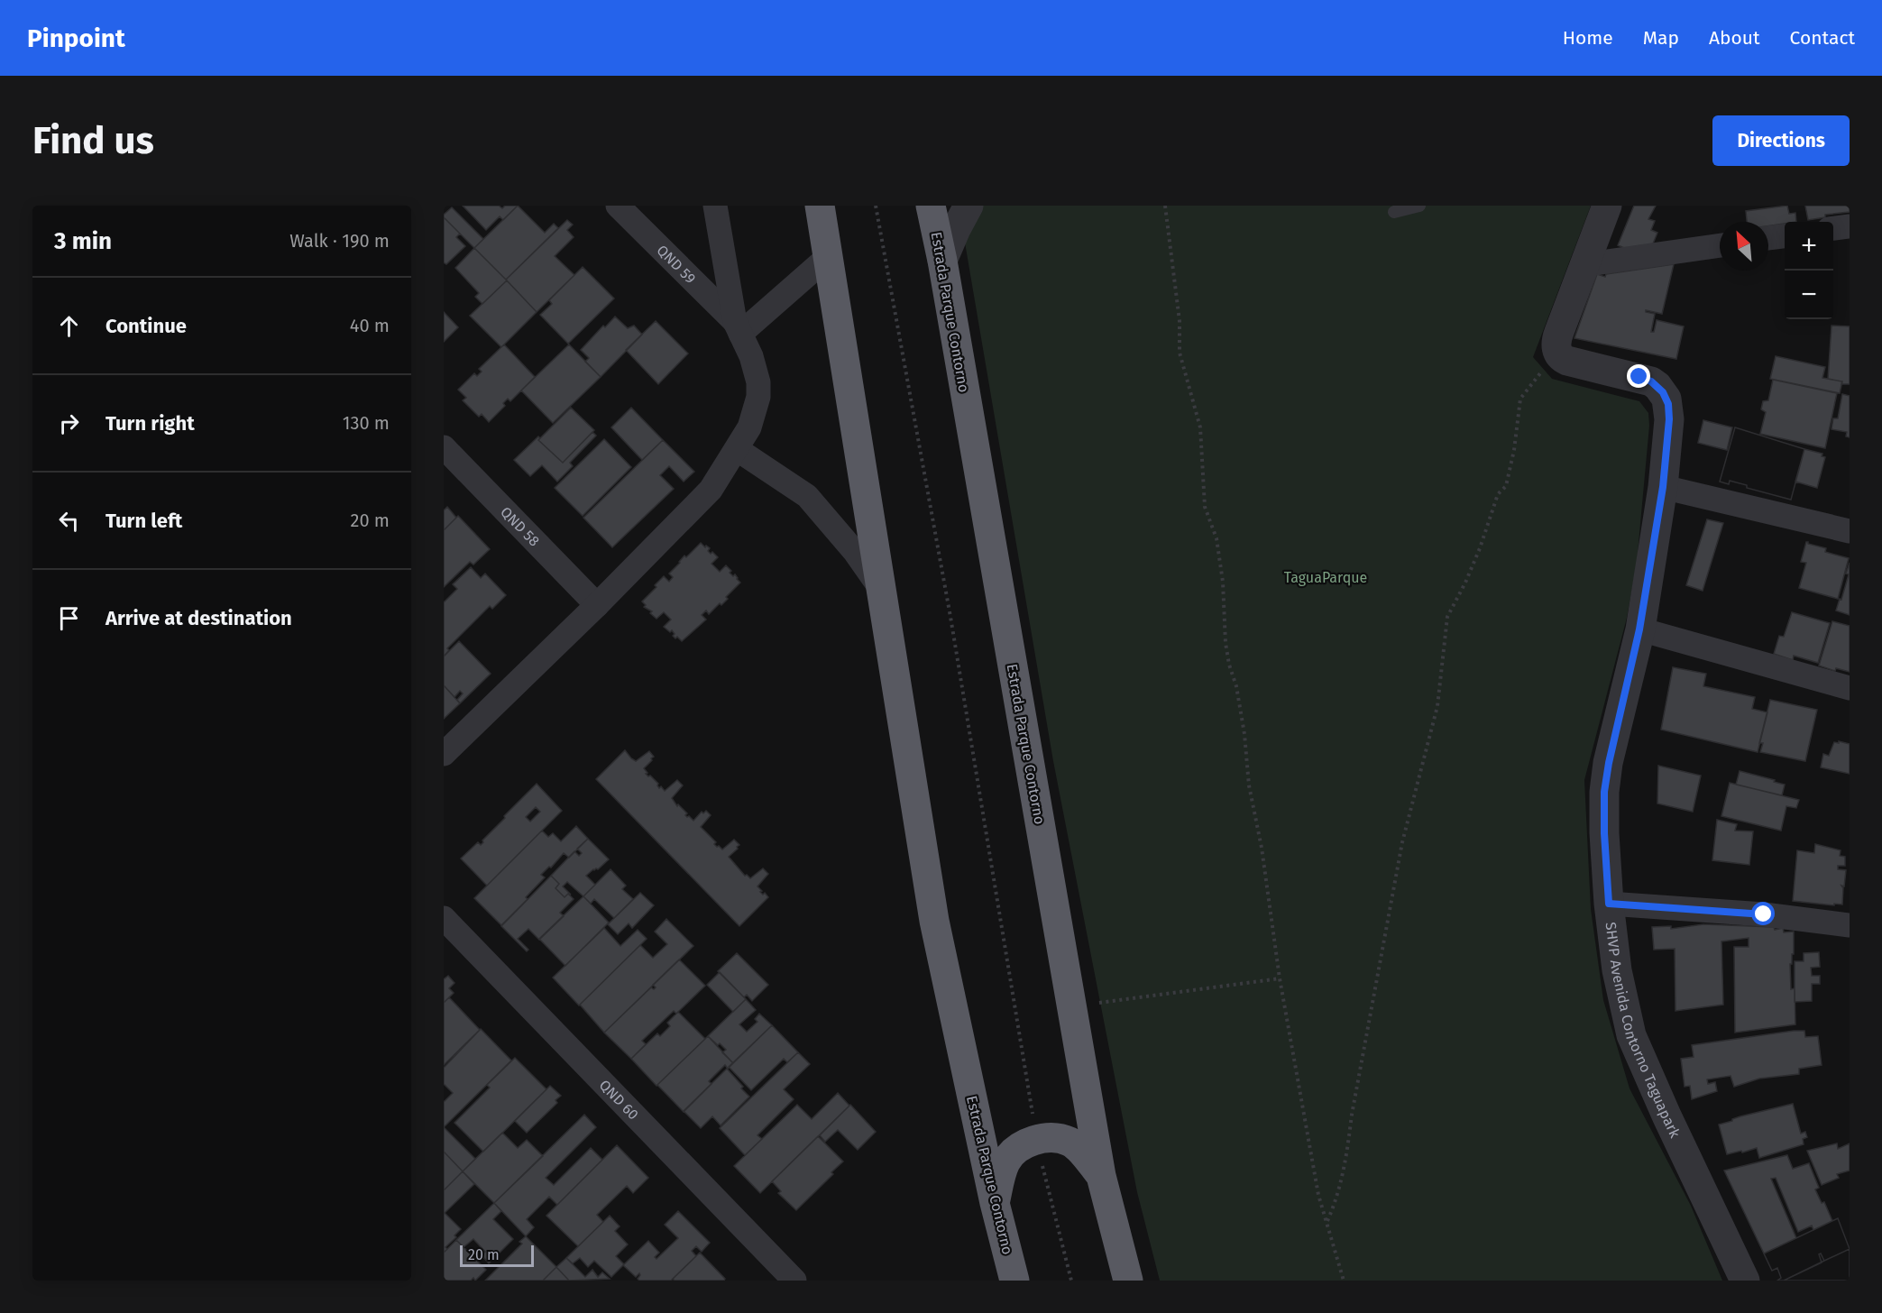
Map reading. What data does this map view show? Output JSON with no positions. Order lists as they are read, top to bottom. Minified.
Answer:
{"streets":{"highway":["Estrada Parque Contorno"],"street":["QND 59","QND 58","SHVP Avenida Contorno Taguapark","QND 60"]},"parks":["TaguaParque"],"scale_bar":"20 m","north":"top left","page":{"header":"Pinpoint","nav":["Home","Map","About","Contact"],"buttons":"Directions","title":"Find us","heading":["3 min","Walk · 190 m"],"map_buttons":["+","−"],"list":[["Continue","40 m"],["Turn right","130 m"],["Turn left","20 m"],"Arrive at destination"],"scale":"20 m"}}
